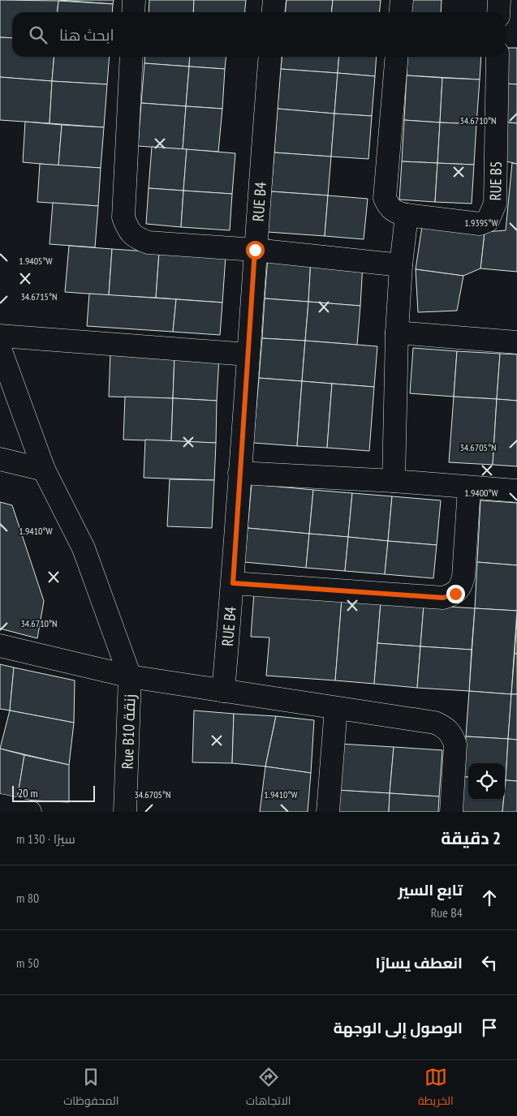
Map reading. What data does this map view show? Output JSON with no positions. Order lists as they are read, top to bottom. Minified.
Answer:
{"streets":{"street":["RUE B5","RUE B4","Rue B10 زنقة"]},"scale_bar":"20 m","page":{"search":"ابحث هنا","scale":"20 m","heading":["2 دقيقة","سيرًا · 130 m"],"list":[["تابع السير","Rue B4","80 m"],["انعطف يسارًا","50 m"],"الوصول إلى الوجهة"],"nav":["الخريطة","الاتجاهات","المحفوظات"]},"coordinates":["34.6710°N","1.9395°W","1.9405°W","34.6715°N","34.6705°N","1.9400°W","1.9410°W"]}
